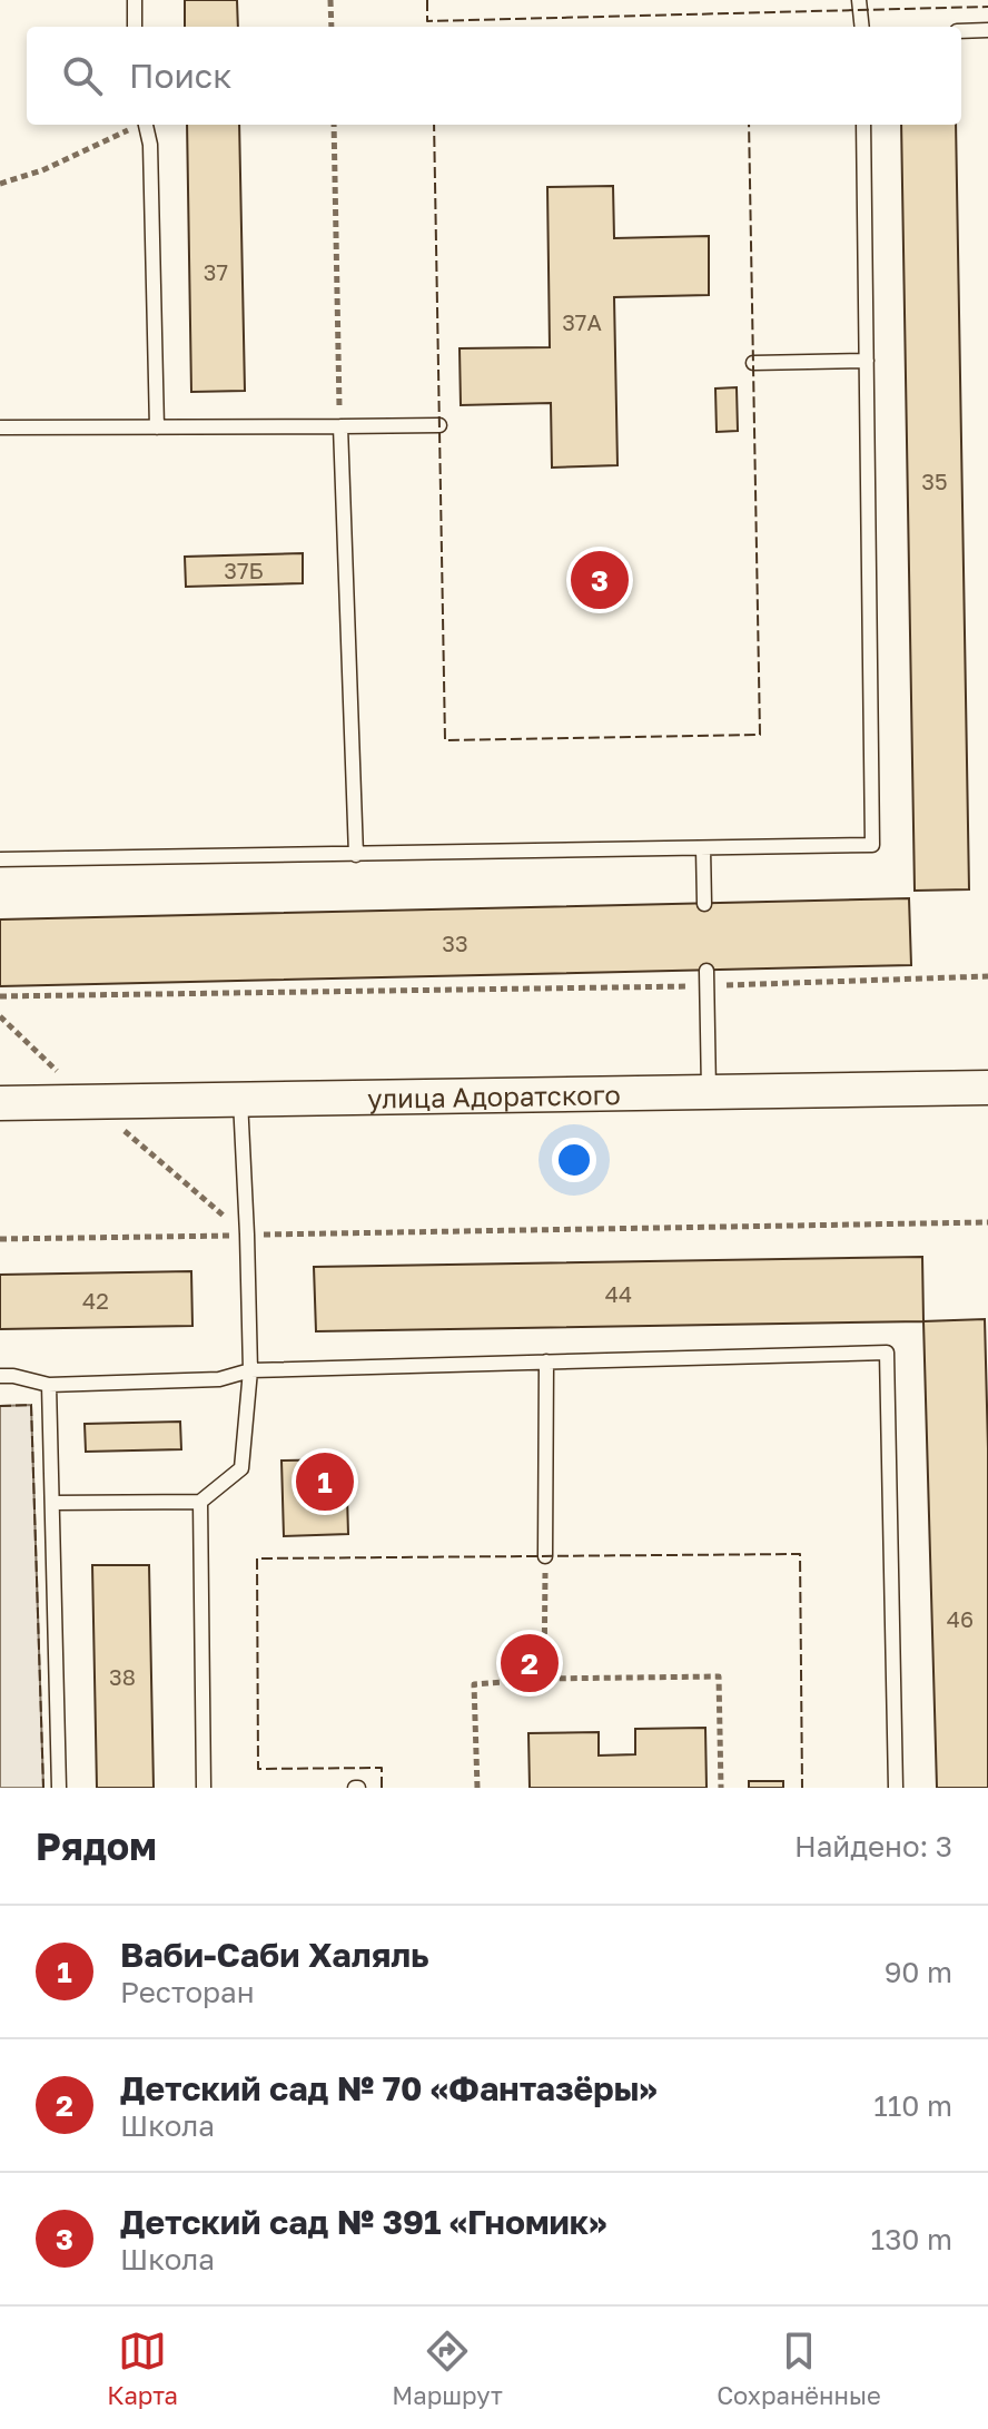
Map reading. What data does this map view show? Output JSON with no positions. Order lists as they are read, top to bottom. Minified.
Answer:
{"streets":{"street":["улица Адоратского"]},"house_numbers":["37","37А","35","37Б","33","44","42","46","38"],"page":{"search":"Поиск","pins":["3","1","2"],"heading":["Рядом","Найдено: 3"],"list":[{"mark":"1","name":"Ваби-Саби Халяль","note":"Ресторан","value":"90 m"},{"mark":"2","name":"Детский сад № 70 «Фантазёры»","note":"Школа","value":"110 m"},{"mark":"3","name":"Детский сад № 391 «Гномик»","note":"Школа","value":"130 m"}],"nav":["Карта","Маршрут","Сохранённые"]}}
